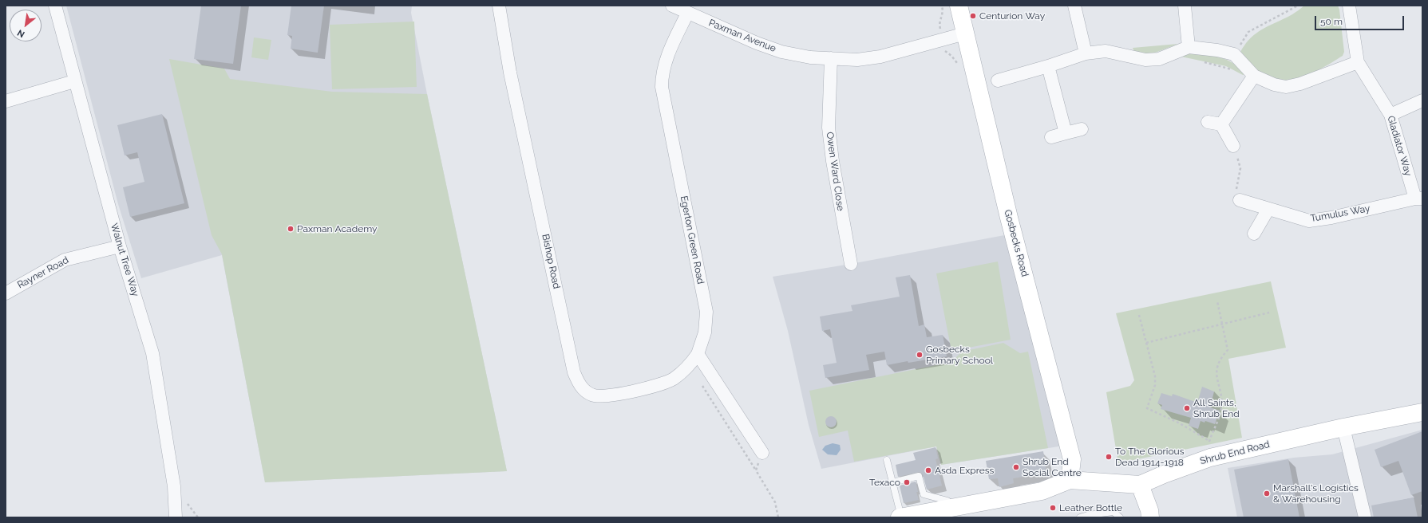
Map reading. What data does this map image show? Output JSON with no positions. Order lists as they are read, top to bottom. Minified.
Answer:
{"streets":{"main road":["Gosbecks Road","Shrub End Road"],"street":["Paxman Avenue","Gladiator Way","Owen Ward Close","Tumulus Way","Egerton Green Road","Walnut Tree Way","Bishop Road","Rayner Road"]},"crossings":[["Paxman Avenue","Owen Ward Close"],["Paxman Avenue","Egerton Green Road"],["Paxman Avenue","Gosbecks Road"],["Gladiator Way","Tumulus Way"],["Egerton Green Road","Bishop Road"],["Gosbecks Road","Shrub End Road"],["Walnut Tree Way","Rayner Road"]],"places":["Centurion Way","Paxman Academy","Gosbecks Primary School","All Saints, Shrub End","To The Glorious Dead 1914-1918","Shrub End Social Centre","Asda Express","Texaco","Marshall's Logistics & Warehousing","Leather Bottle"],"scale_bar":"50 m","north":"bottom left"}
